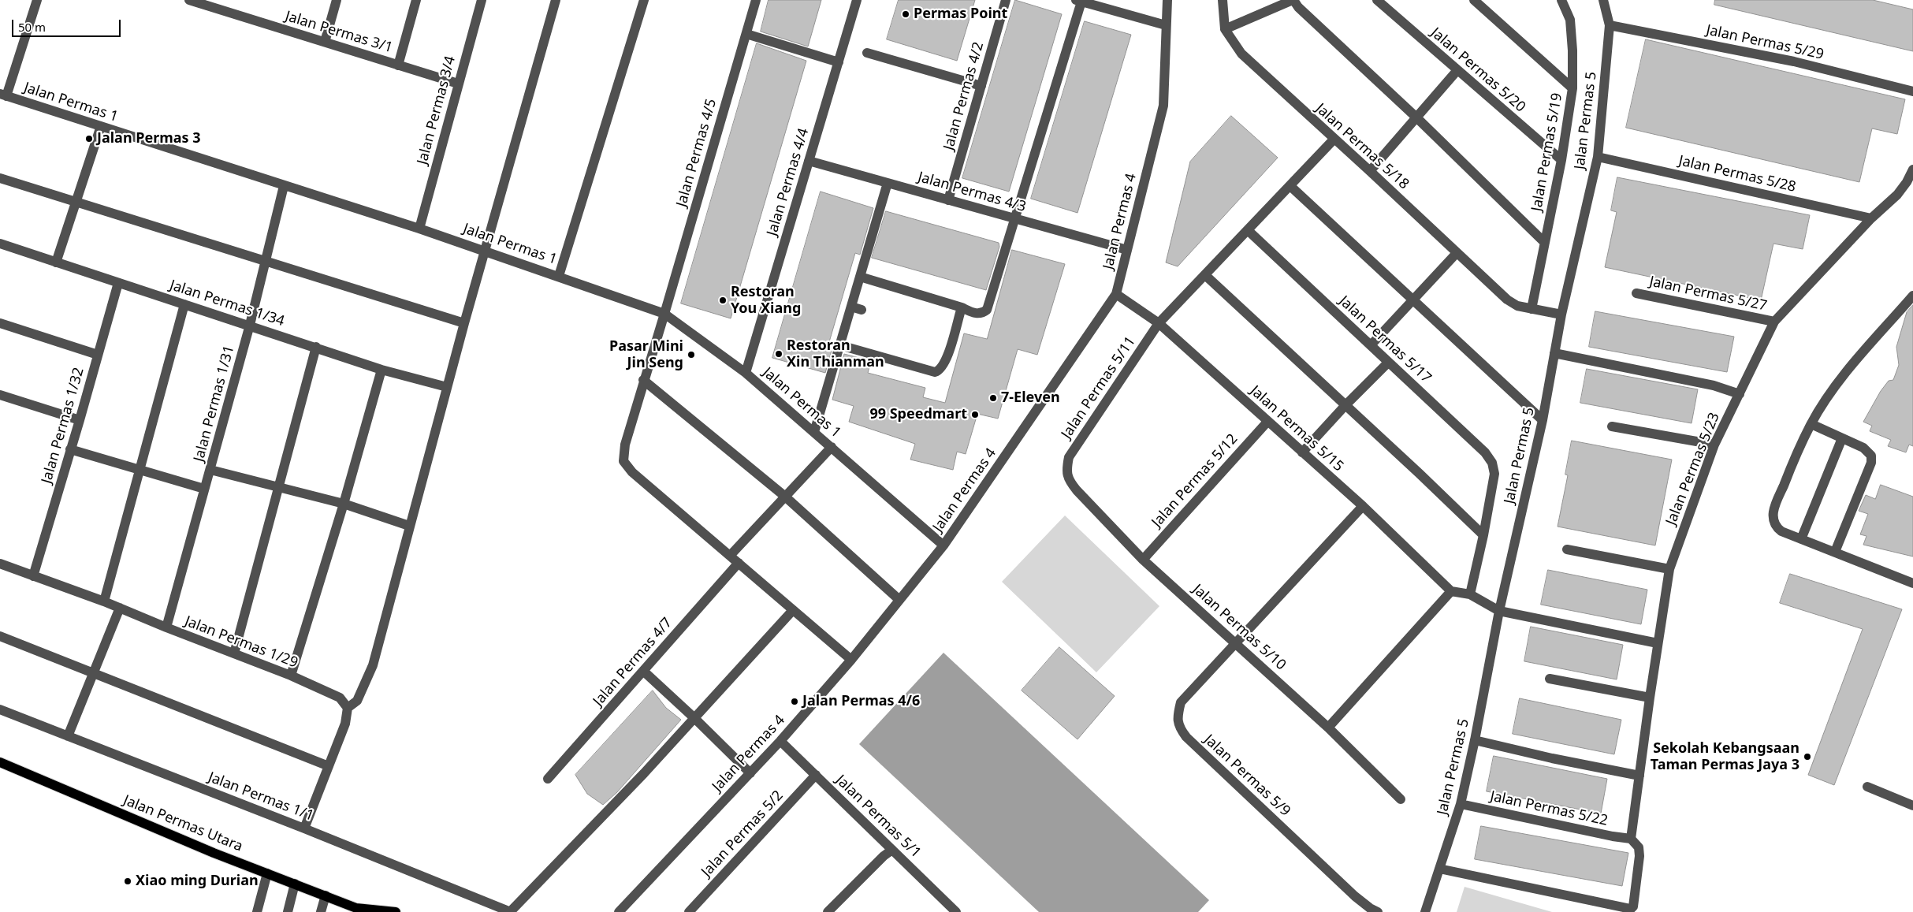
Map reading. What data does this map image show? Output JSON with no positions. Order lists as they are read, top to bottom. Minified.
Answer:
{"streets":{"main road":["Jalan Permas Utara"],"street":["Jalan Permas 3/1","Jalan Permas 5/29","Jalan Permas 5/20","Jalan Permas 4/2","Jalan Permas 1","Jalan Permas 3/4","Jalan Permas 5","Jalan Permas 5/18","Jalan Permas 5/19","Jalan Permas 4/5","Jalan Permas 5/28","Jalan Permas 4/4","Jalan Permas 4/3","Jalan Permas 4","Jalan Permas 5/27","Jalan Permas 1/34","Jalan Permas 5/17","Jalan Permas 5/11","Jalan Permas 1/31","Jalan Permas 1/32","Jalan Permas 5/15","Jalan Permas 5/23","Jalan Permas 5/12","Jalan Permas 5/10","Jalan Permas 1/29","Jalan Permas 4/7","Jalan Permas 5/9","Jalan Permas 1/1","Jalan Permas 5/22","Jalan Permas 5/1","Jalan Permas 5/2"]},"crossings":[["Jalan Permas 3/1","Jalan Permas 3/4"],["Jalan Permas 5/29","Jalan Permas 5"],["Jalan Permas 5/20","Jalan Permas 5/19"],["Jalan Permas 4/2","Jalan Permas 4/3"],["Jalan Permas 1","Jalan Permas 3/4"],["Jalan Permas 1","Jalan Permas 4/5"],["Jalan Permas 1","Jalan Permas 4/4"],["Jalan Permas 1","Jalan Permas 4"],["Jalan Permas 1","Jalan Permas 1/31"],["Jalan Permas 5","Jalan Permas 5/18"],["Jalan Permas 5","Jalan Permas 5/28"],["Jalan Permas 5","Jalan Permas 5/22"],["Jalan Permas 5/18","Jalan Permas 5/19"],["Jalan Permas 5/18","Jalan Permas 5/11"],["Jalan Permas 5/28","Jalan Permas 5/23"],["Jalan Permas 4/4","Jalan Permas 4/3"],["Jalan Permas 4/3","Jalan Permas 4"],["Jalan Permas 4","Jalan Permas 5/15"],["Jalan Permas 4","Jalan Permas 5/1"],["Jalan Permas 5/27","Jalan Permas 5/23"],["Jalan Permas 1/34","Jalan Permas 1/31"],["Jalan Permas 1/34","Jalan Permas 1/32"],["Jalan Permas 5/17","Jalan Permas 5/11"],["Jalan Permas 5/11","Jalan Permas 5/15"],["Jalan Permas 5/11","Jalan Permas 5/10"],["Jalan Permas 1/31","Jalan Permas 1/29"],["Jalan Permas 1/32","Jalan Permas 1/29"],["Jalan Permas 5/15","Jalan Permas 5/12"],["Jalan Permas 5/23","Jalan Permas 5/22"],["Jalan Permas 5/12","Jalan Permas 5/10"],["Jalan Permas 5/10","Jalan Permas 5/9"],["Jalan Permas 5/1","Jalan Permas 5/2"]],"places":["Permas Point","Jalan Permas 3","Restoran You Xiang","Restoran Xin Thianman","Pasar Mini Jin Seng","7-Eleven","99 Speedmart","Jalan Permas 4/6","Sekolah Kebangsaan Taman Permas Jaya 3","Xiao ming Durian"],"scale_bar":"50 m"}
